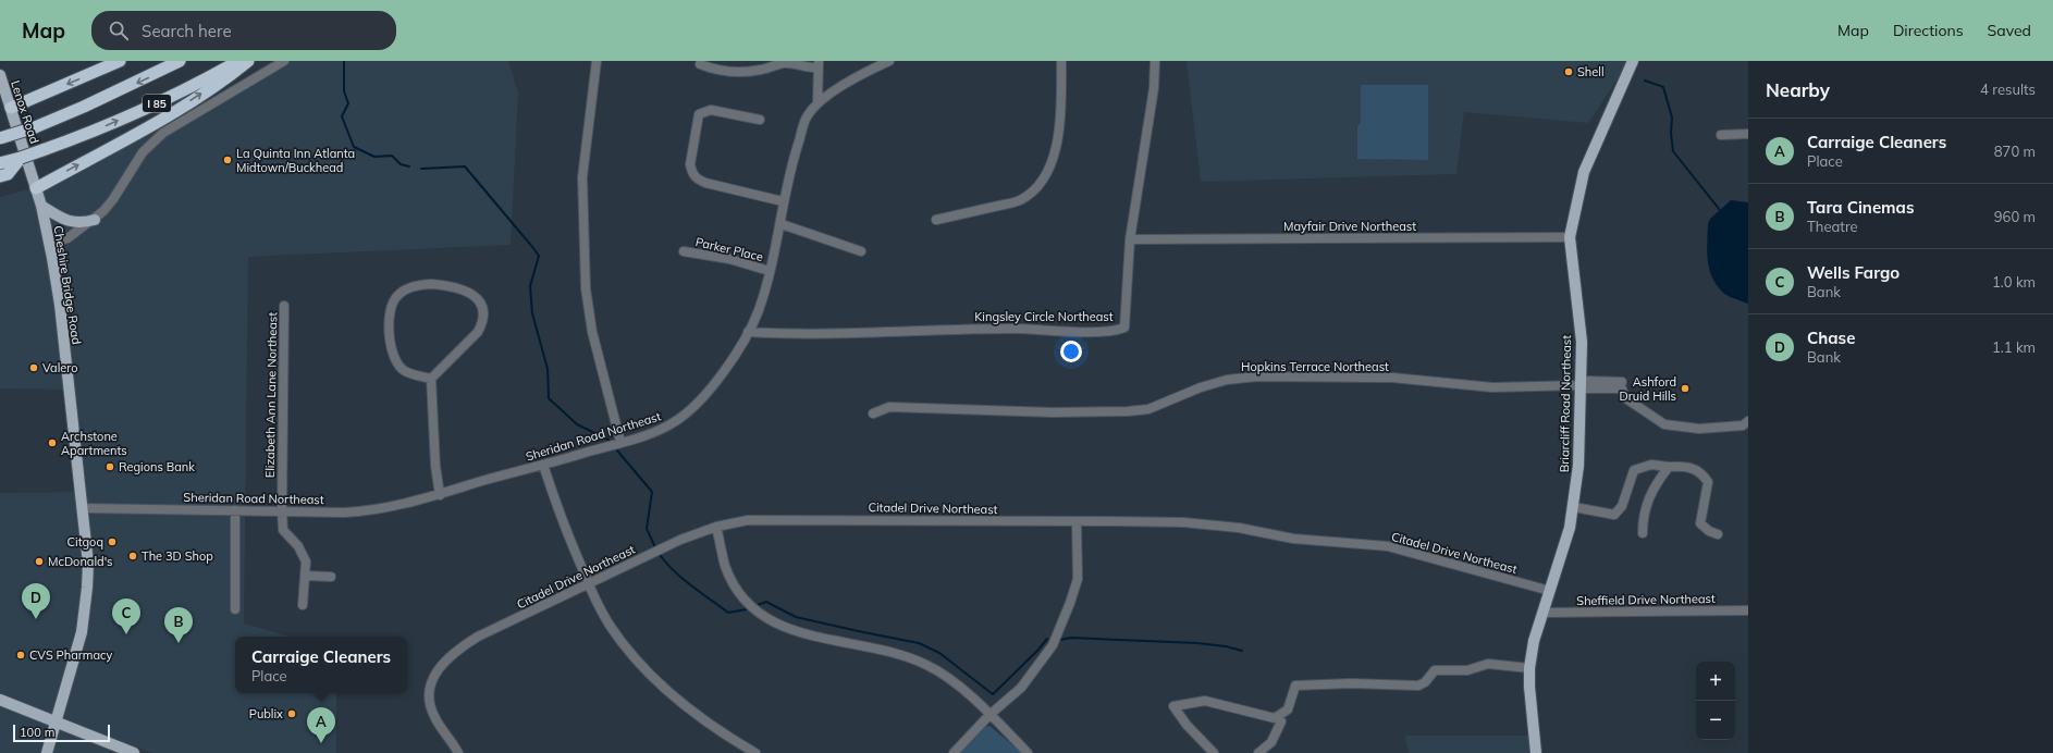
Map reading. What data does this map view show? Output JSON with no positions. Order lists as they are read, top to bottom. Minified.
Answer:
{"streets":{"highway":["I 85"],"main road":["Lenox Road","Cheshire Bridge Road","Briarcliff Road Northeast"],"street":["Mayfair Drive Northeast","Parker Place","Kingsley Circle Northeast","Hopkins Terrace Northeast","Elizabeth Ann Lane Northeast","Sheridan Road Northeast","Citadel Drive Northeast","Sheffield Drive Northeast"]},"crossings":[["I 85","Lenox Road"],["I 85","Cheshire Bridge Road"],["Lenox Road","Cheshire Bridge Road"],["Mayfair Drive Northeast","Kingsley Circle Northeast"],["Mayfair Drive Northeast","Briarcliff Road Northeast"],["Parker Place","Sheridan Road Northeast"],["Cheshire Bridge Road","Sheridan Road Northeast"],["Kingsley Circle Northeast","Sheridan Road Northeast"],["Hopkins Terrace Northeast","Briarcliff Road Northeast"],["Elizabeth Ann Lane Northeast","Sheridan Road Northeast"],["Briarcliff Road Northeast","Citadel Drive Northeast"],["Briarcliff Road Northeast","Sheffield Drive Northeast"]],"places":["Shell","La Quinta Inn Atlanta Midtown/Buckhead","Valero","Ashford Druid Hills","Archstone Apartments","Regions Bank","Citgoq","The 3D Shop","McDonald's","CVS Pharmacy","Publix"],"scale_bar":"100 m","page":{"header":"Map","search":"Search here","nav":["Map","Directions","Saved"],"heading":["Nearby","4 results"],"list":[{"mark":"A","name":"Carraige Cleaners","note":"Place","value":"870 m"},{"mark":"B","name":"Tara Cinemas","note":"Theatre","value":"960 m"},{"mark":"C","name":"Wells Fargo","note":"Bank","value":"1.0 km"},{"mark":"D","name":"Chase","note":"Bank","value":"1.1 km"}],"pins":["D","C","B","A"],"popup":["Carraige Cleaners","Place"],"map_buttons":["+","−"],"scale":"100 m"}}
